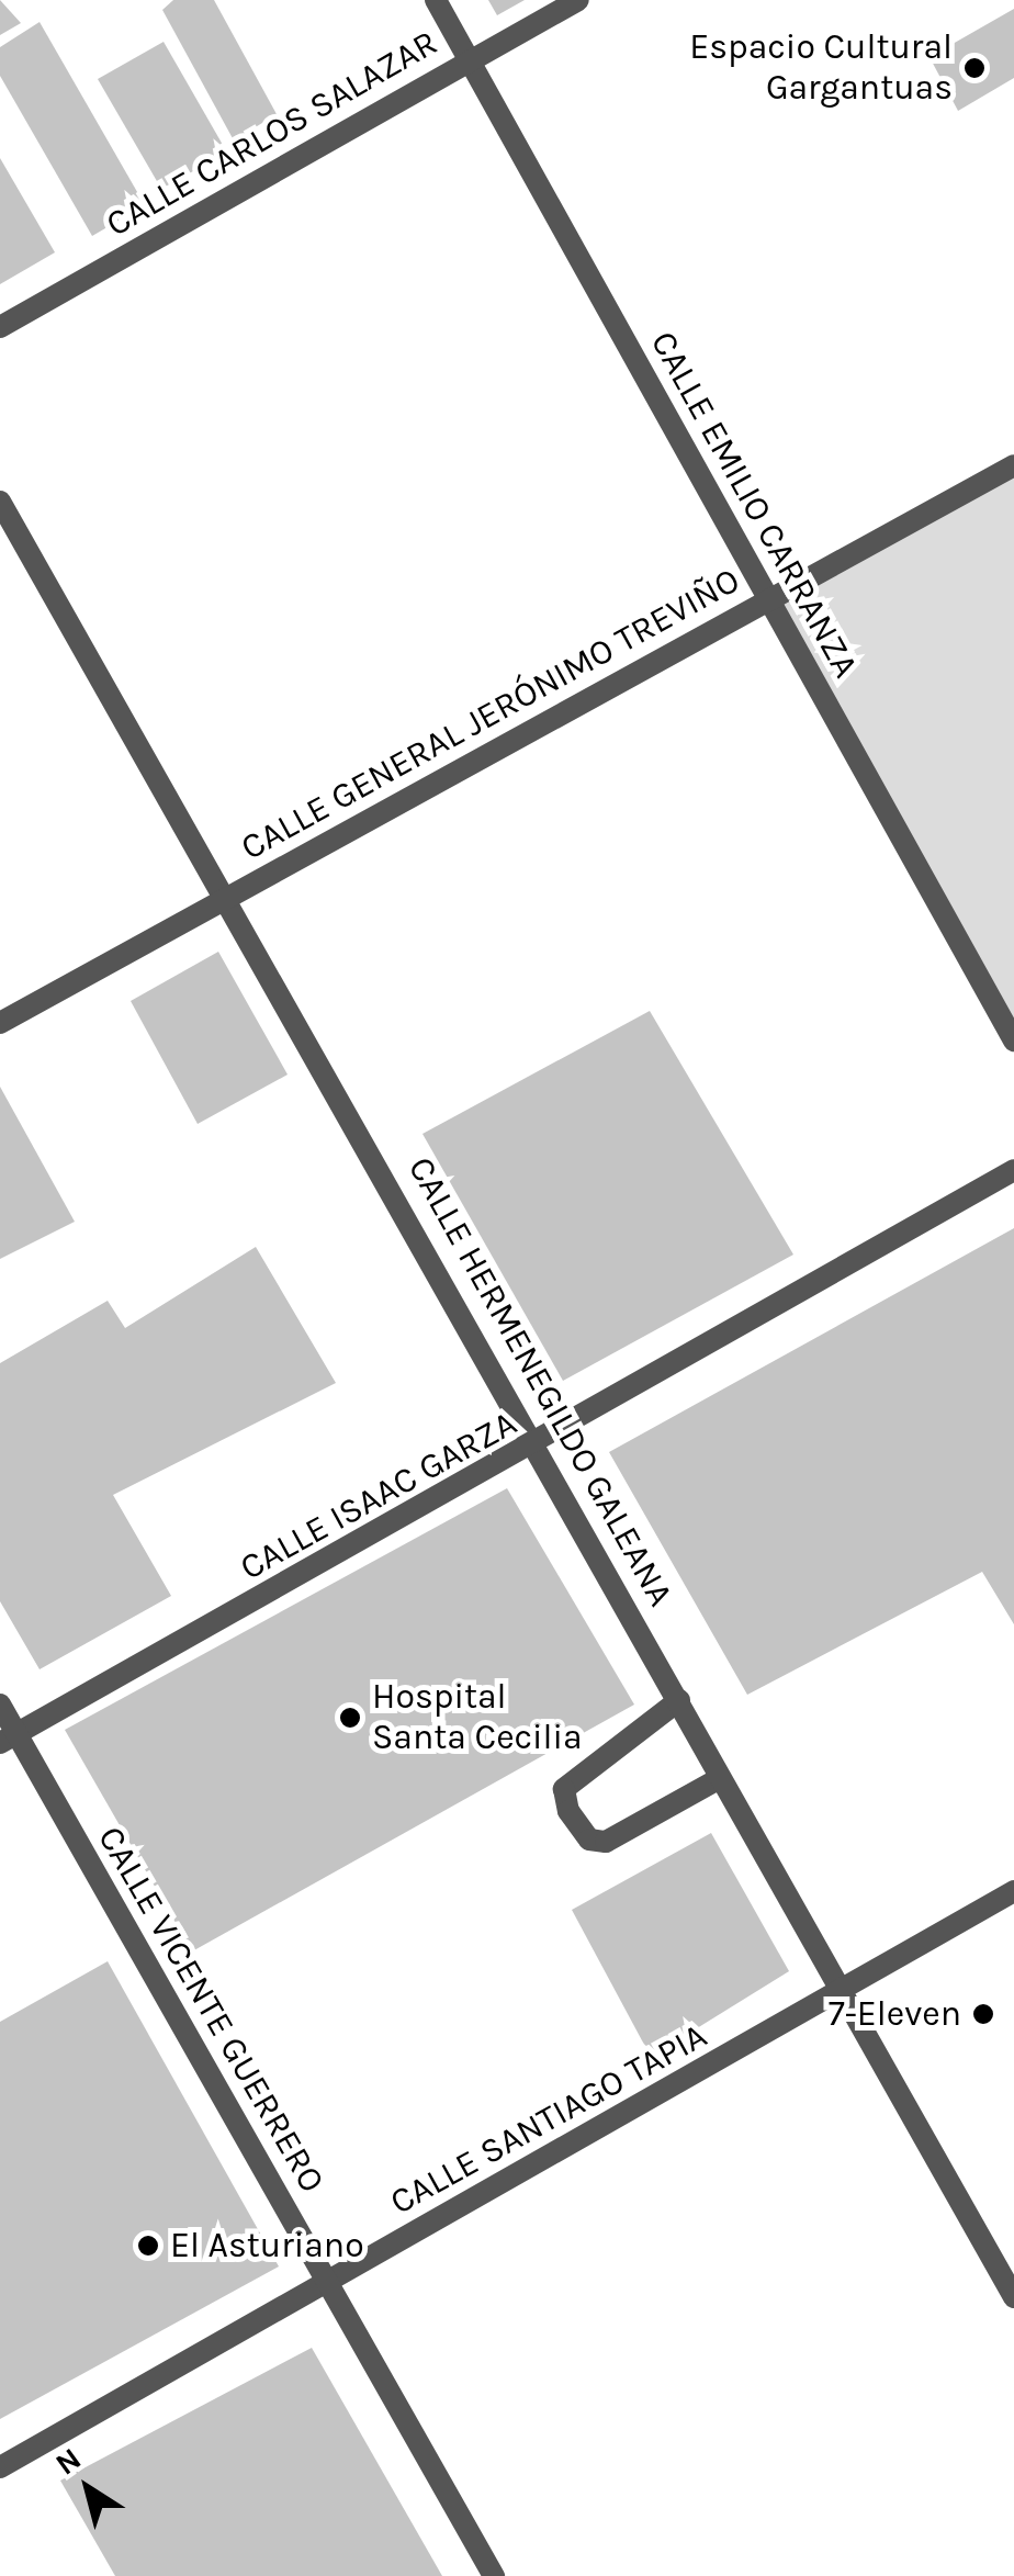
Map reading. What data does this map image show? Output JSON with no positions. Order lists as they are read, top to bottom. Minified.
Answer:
{"streets":{"street":["CALLE CARLOS SALAZAR","CALLE EMILIO CARRANZA","CALLE GENERAL JERÓNIMO TREVIÑO","CALLE HERMENEGILDO GALEANA","CALLE ISAAC GARZA","CALLE VICENTE GUERRERO","CALLE SANTIAGO TAPIA"]},"crossings":[["CALLE CARLOS SALAZAR","CALLE EMILIO CARRANZA"],["CALLE EMILIO CARRANZA","CALLE GENERAL JERÓNIMO TREVIÑO"],["CALLE GENERAL JERÓNIMO TREVIÑO","CALLE HERMENEGILDO GALEANA"],["CALLE HERMENEGILDO GALEANA","CALLE ISAAC GARZA"],["CALLE HERMENEGILDO GALEANA","CALLE SANTIAGO TAPIA"],["CALLE ISAAC GARZA","CALLE VICENTE GUERRERO"],["CALLE VICENTE GUERRERO","CALLE SANTIAGO TAPIA"]],"places":["Espacio Cultural Gargantuas","Hospital Santa Cecilia","7-Eleven","El Asturiano"],"north":"top left"}
